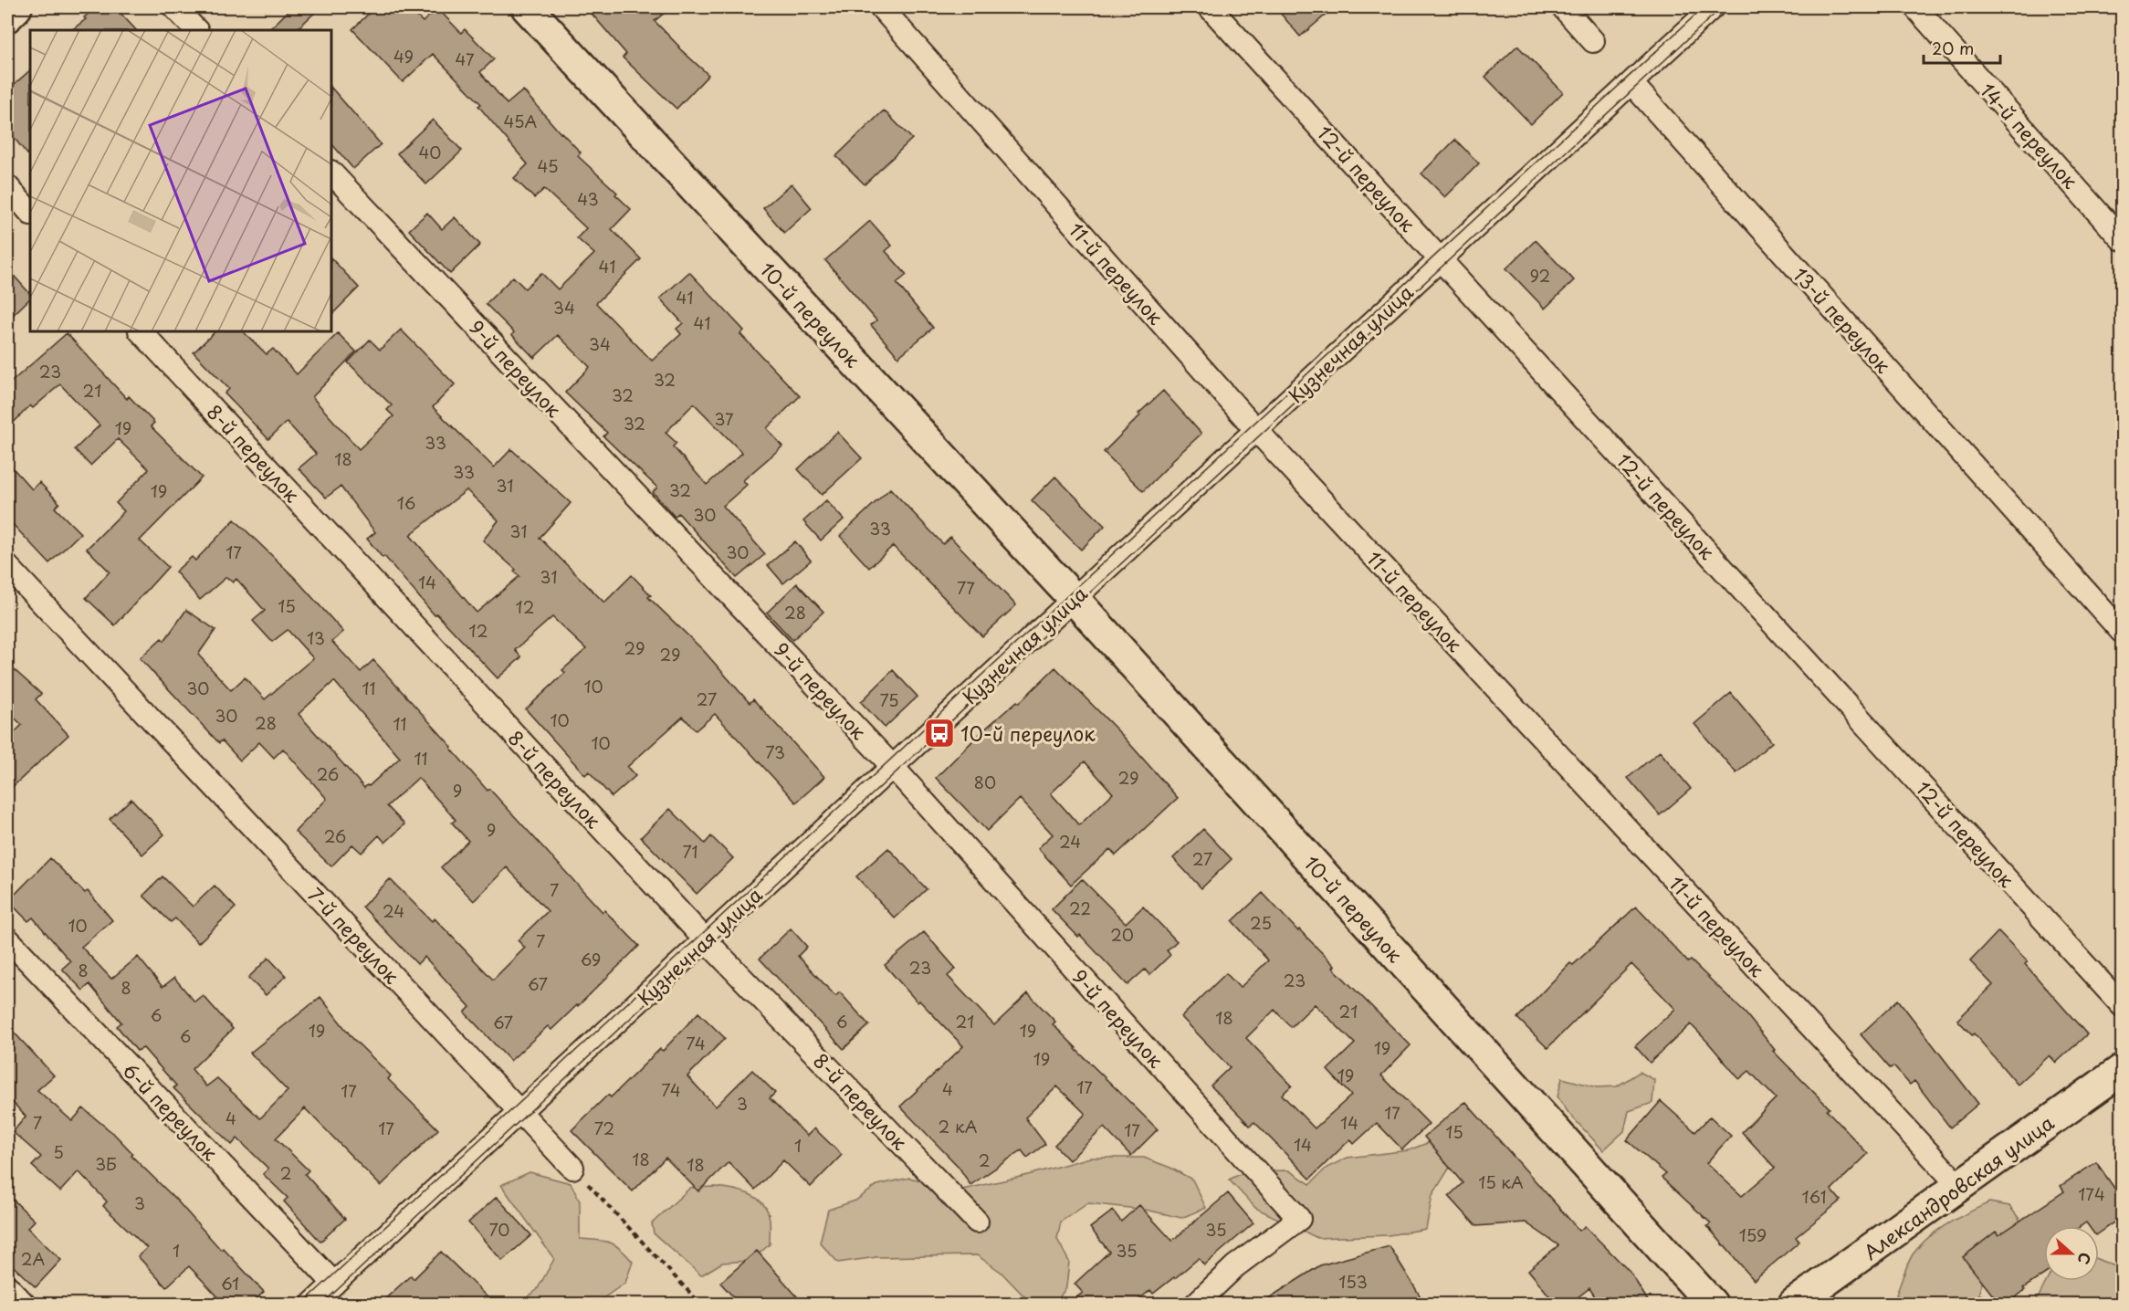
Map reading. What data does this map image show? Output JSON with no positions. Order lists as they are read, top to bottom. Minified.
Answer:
{"streets":{"street":["14-й переулок","12-й переулок","11-й переулок","10-й переулок","13-й переулок","Кузнечная улица","9-й переулок","8-й переулок","7-й переулок","6-й переулок","Александровская улица"]},"crossings":[["12-й переулок","Кузнечная улица"],["11-й переулок","Кузнечная улица"],["11-й переулок","Александровская улица"],["10-й переулок","Кузнечная улица"],["13-й переулок","Кузнечная улица"],["Кузнечная улица","9-й переулок"],["Кузнечная улица","8-й переулок"],["Кузнечная улица","7-й переулок"],["Кузнечная улица","6-й переулок"]],"places":{"bus stop":["10-й переулок"]},"house_numbers":["49","47","45А","40","45","43","41","92","41","34","41","34","23","32","21","32","37","32","19","33","18","33","31","32","19","16","30","33","31","17","30","31","14","77","15","12","28","12","13","29","29","10","30","11","27","75","30","10","28","11","10","73","11","26","29","80","9","9","26","24","71","27","7","22","24","25","10","20","7","69","23","8","23","67","8","21","6","18","6","21","67","19","19","6","74","19","19","19","17","4","74","17","3","17","4","7","14","2 кА","17","72","17","15","14","1","5","18","2","3Б","18","2","15 кА","174","161","3","70","35","159","1","35","2А","153","61"],"scale_bar":"20 m","north":"right"}
